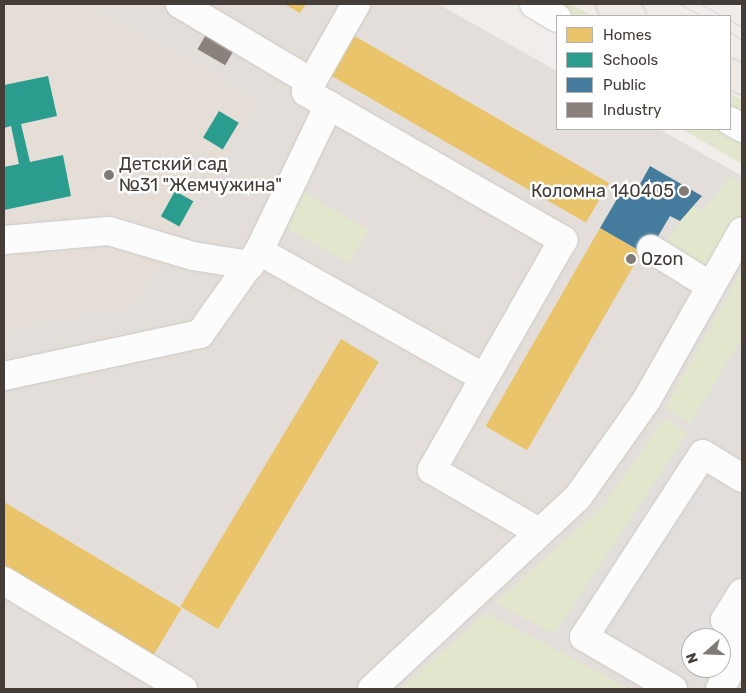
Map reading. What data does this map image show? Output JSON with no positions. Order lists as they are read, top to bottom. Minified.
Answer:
{"places":["Детский сад №31 \"Жемчужина\"","Коломна 140405","Ozon"],"legend":["Homes","Schools","Public","Industry"],"north":"left"}
